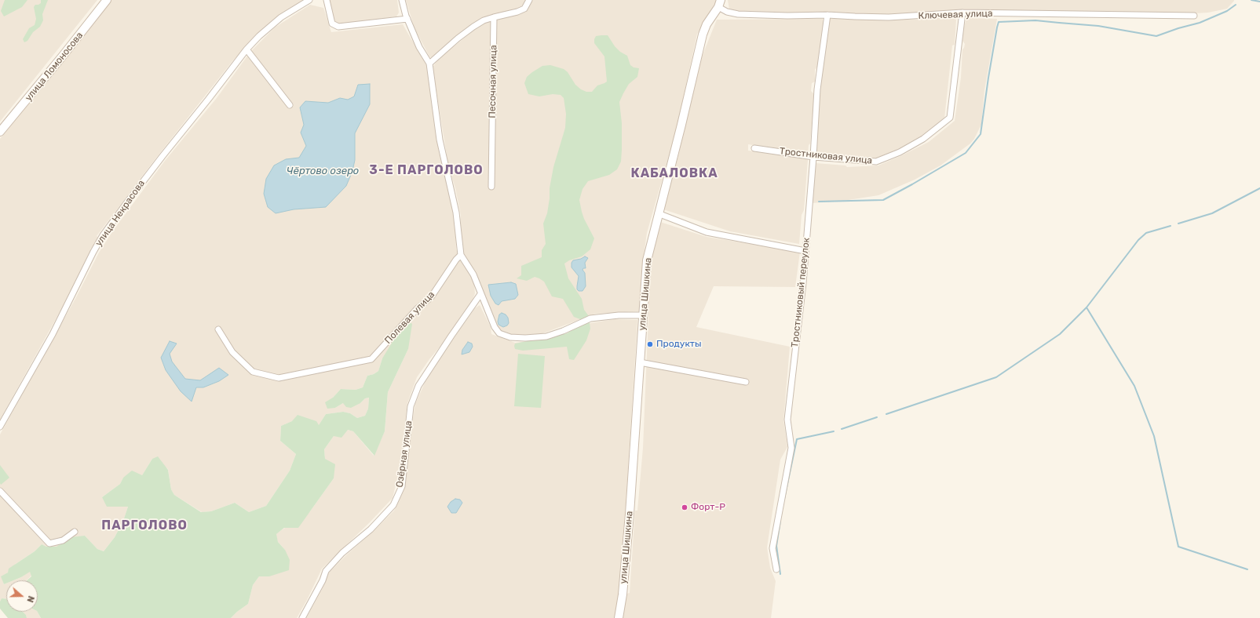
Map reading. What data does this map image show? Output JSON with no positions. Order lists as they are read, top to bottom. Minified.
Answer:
{"streets":{"street":["Ключевая улица","улица Ломоносова","Песочная улица","Тростниковая улица","улица Некрасова","Тростниковый переулок","улица Шишкина","Полевая улица","Озёрная улица"]},"crossings":[["Ключевая улица","Тростниковая улица"],["Ключевая улица","Тростниковый переулок"],["Ключевая улица","улица Шишкина"],["Тростниковая улица","Тростниковый переулок"]],"districts":["3-Е ПАРГОЛОВО","КАБАЛОВКА","ПАРГОЛОВО"],"water":["Чёртово озеро"],"places":["Продукты","Форт-Р"],"north":"right"}
